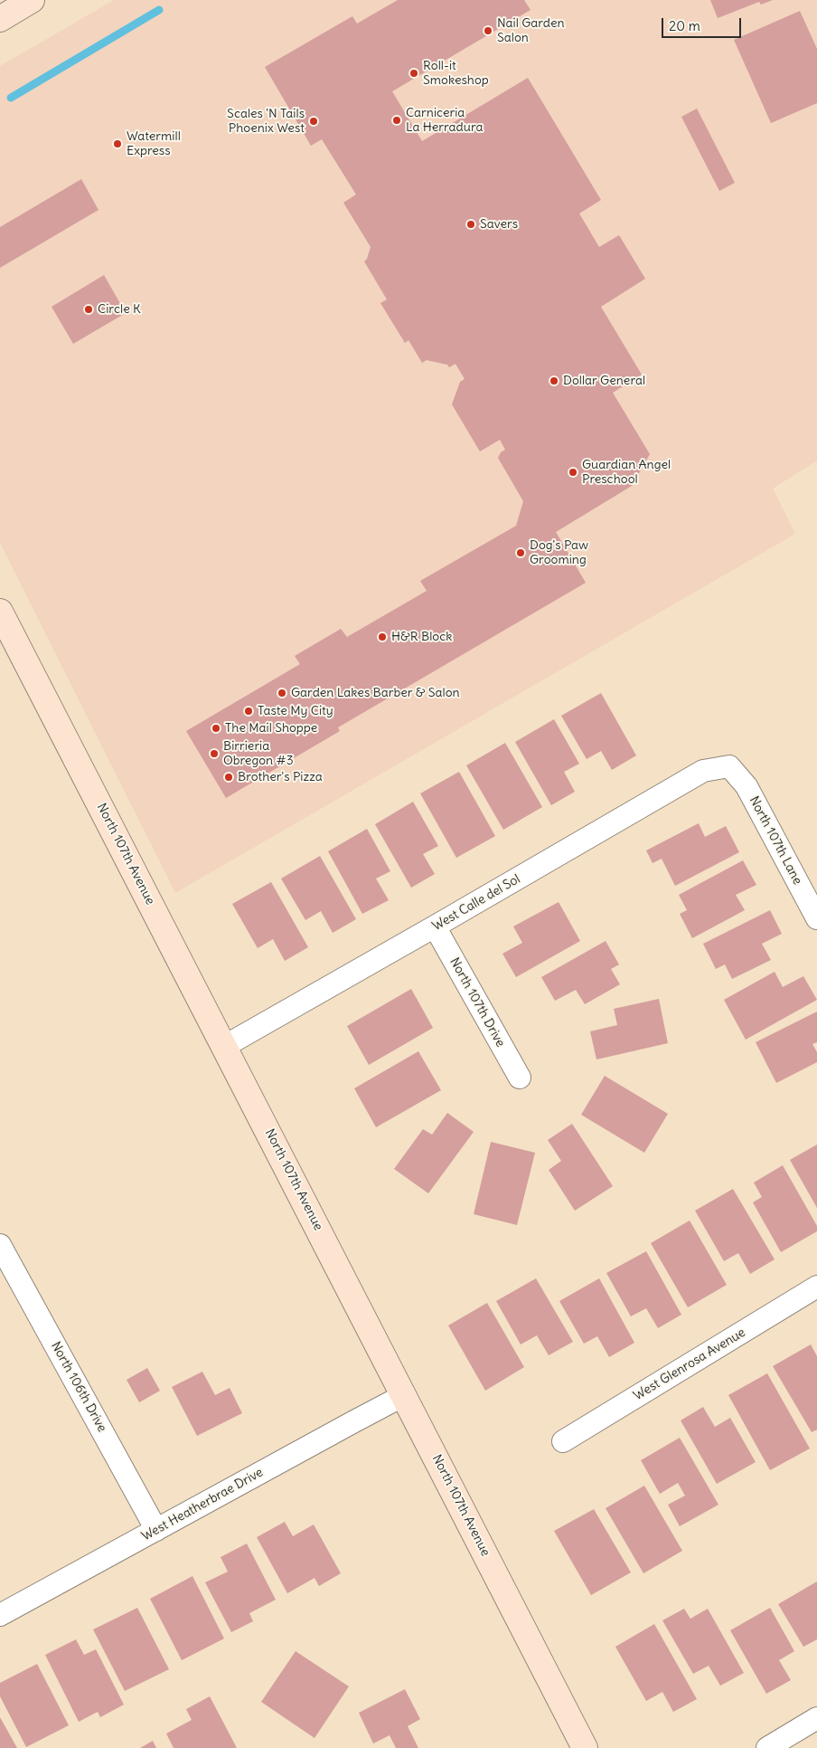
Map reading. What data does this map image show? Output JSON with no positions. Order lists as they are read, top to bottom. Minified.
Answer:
{"streets":{"main road":["North 107th Avenue"],"street":["North 107th Lane","West Calle del Sol","North 107th Drive","West Glenrosa Avenue","North 106th Drive","West Heatherbrae Drive"]},"crossings":[["North 107th Lane","West Calle del Sol"],["North 107th Avenue","West Calle del Sol"],["North 107th Avenue","West Heatherbrae Drive"],["West Calle del Sol","North 107th Drive"],["North 106th Drive","West Heatherbrae Drive"]],"places":["Nail Garden Salon","Roll-it Smokeshop","Carniceria La Herradura","Scales 'N Tails Phoenix West","Watermill Express","Savers","Circle K","Dollar General","Guardian Angel Preschool","Dog's Paw Grooming","H&R Block","Garden Lakes Barber & Salon","Taste My City","The Mail Shoppe","Birrieria Obregon #3","Brother's Pizza"],"scale_bar":"20 m"}
